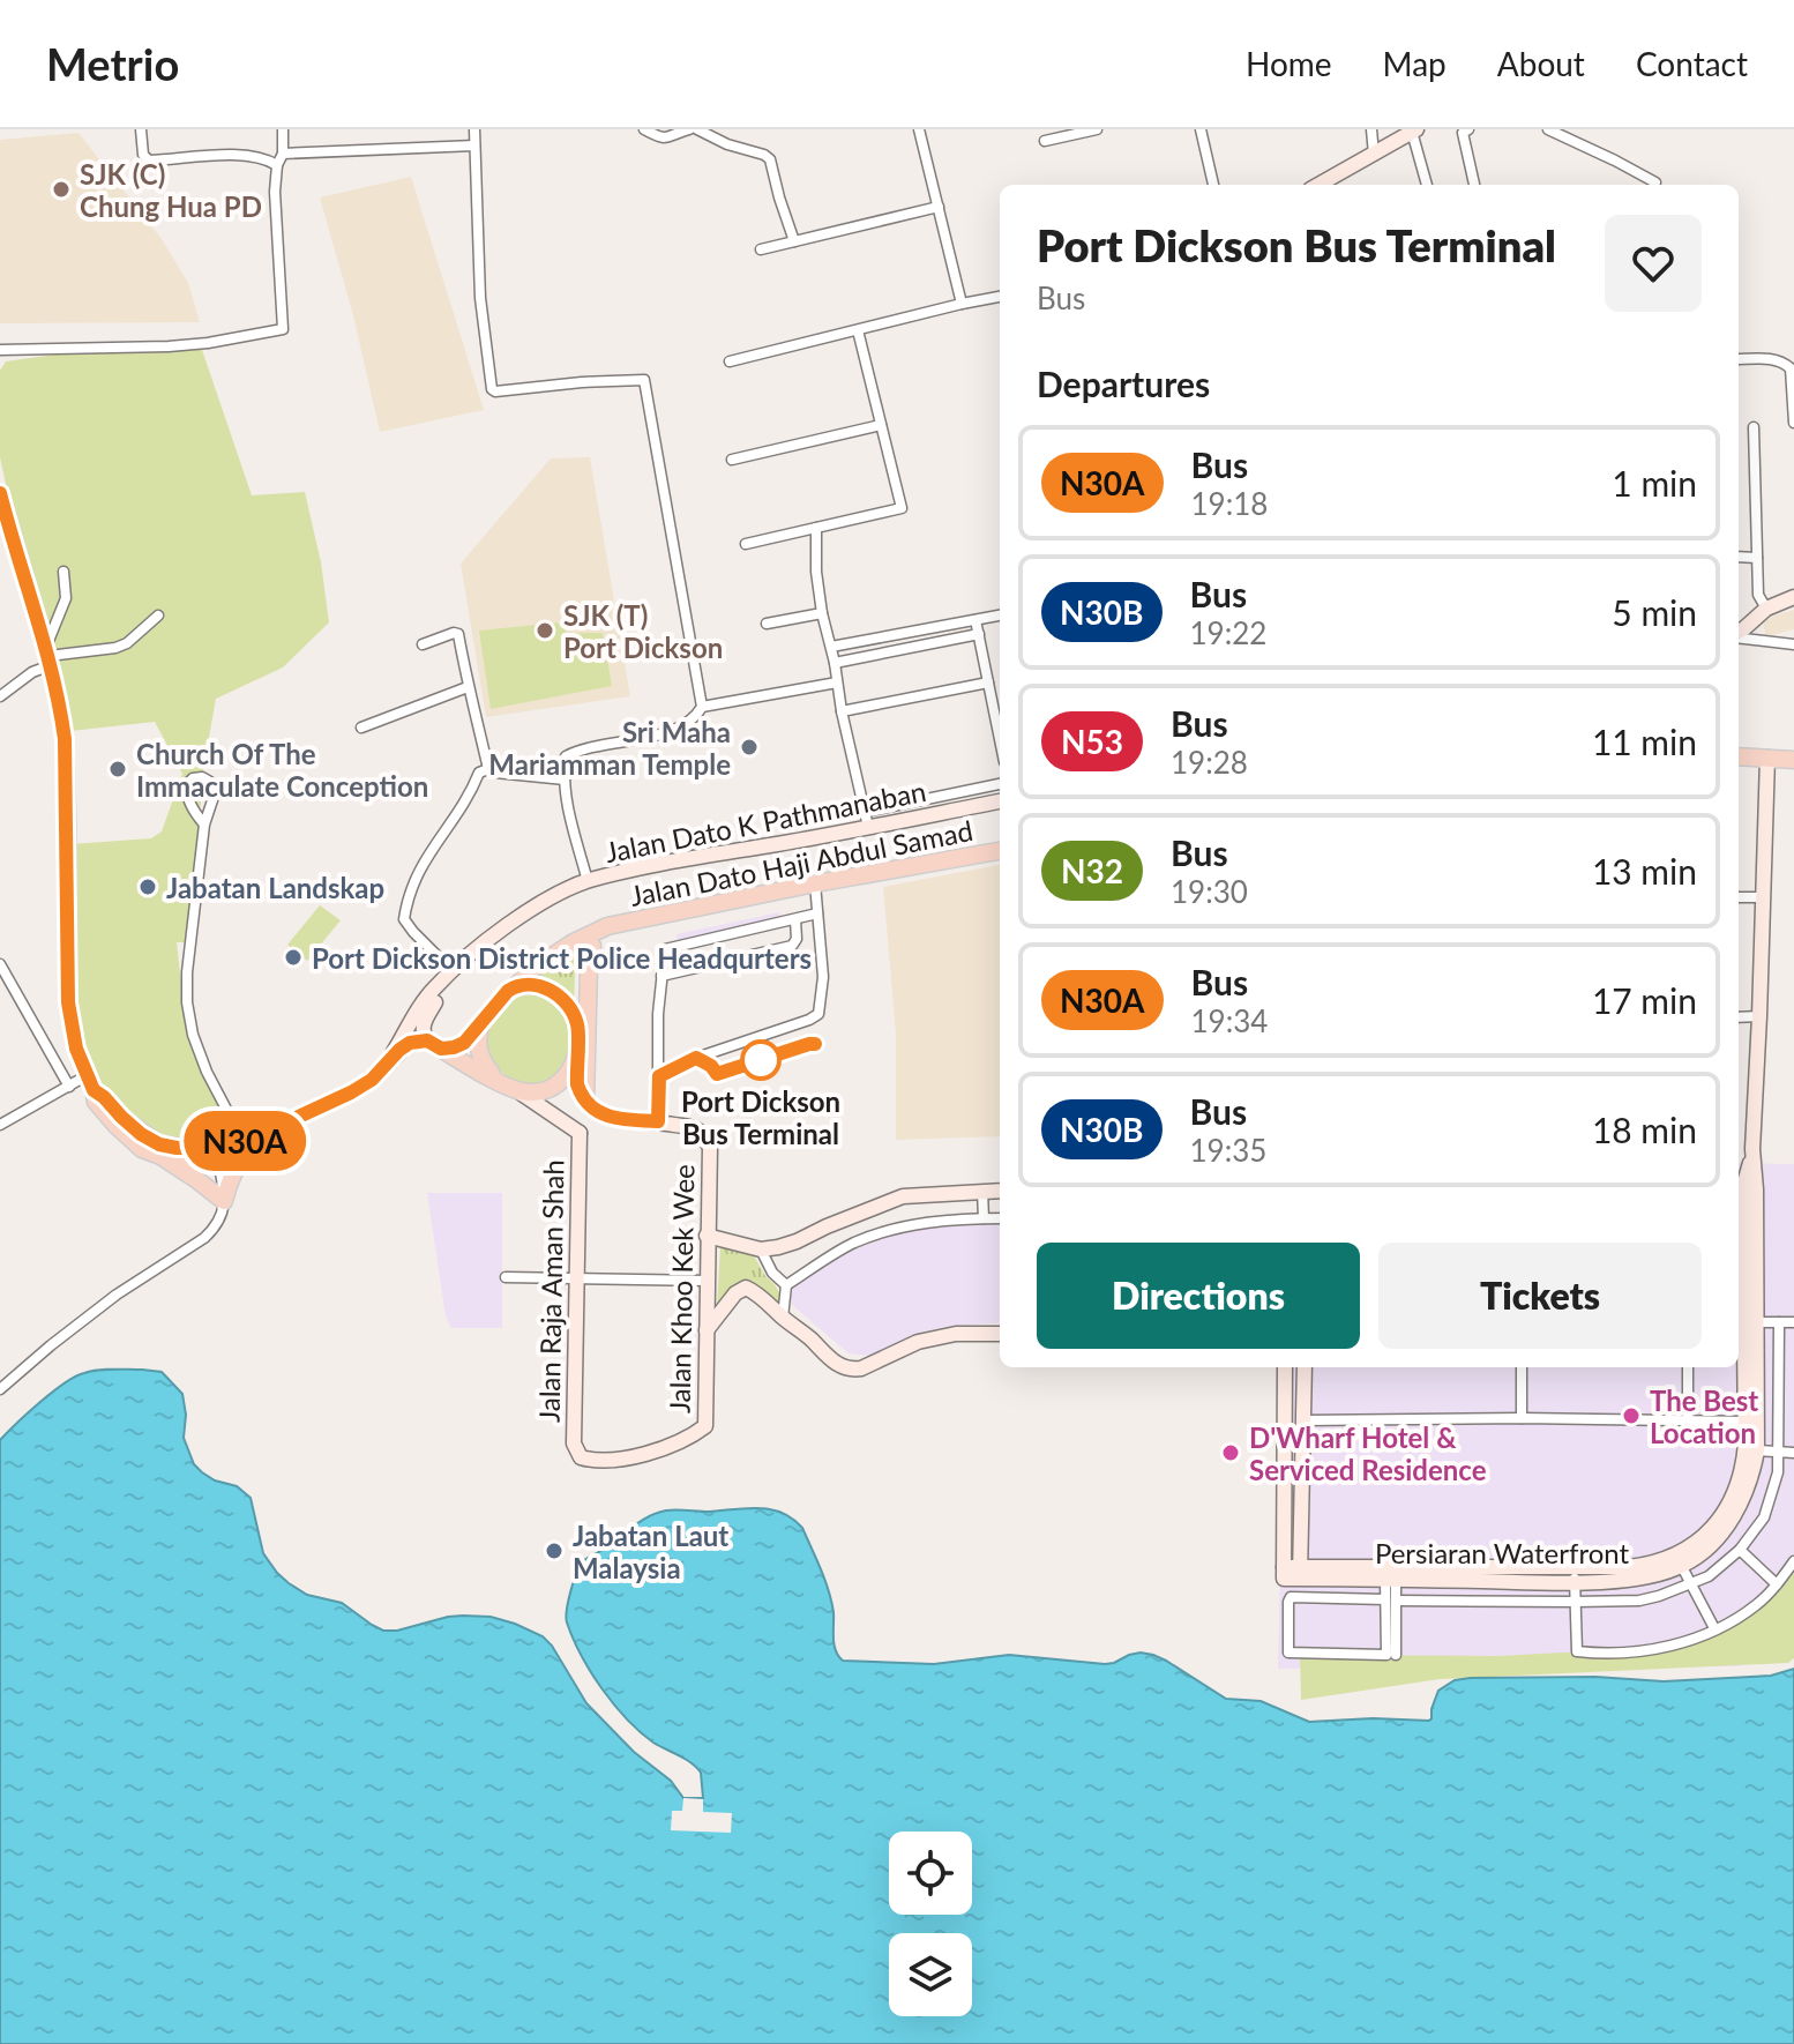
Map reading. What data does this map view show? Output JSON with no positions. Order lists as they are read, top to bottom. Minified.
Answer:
{"streets":{"main road":["Jalan Dato Haji Abdul Samad"],"street":["Jalan Dato K Pathmanaban","Jalan Khoo Kek Wee","Jalan Raja Aman Shah","Persiaran Waterfront"]},"crossings":[["Jalan Dato Haji Abdul Samad","Jalan Raja Aman Shah"],["Jalan Khoo Kek Wee","Jalan Raja Aman Shah"]],"places":["SJK (C) Chung Hua PD","SJK (T) Port Dickson","Sri Maha Mariamman Temple","Church Of The Immaculate Conception","Jabatan Landskap","Port Dickson District Police Headqurters","Port Dickson Bus Terminal","The Best Location","D'Wharf Hotel & Serviced Residence","Jabatan Laut Malaysia"],"lines":["bus line N30A"],"page":{"header":"Metrio","nav":["Home","Map","About","Contact"],"on_map":"N30A","heading":[["Port Dickson Bus Terminal","Bus"],"Departures"],"list":[{"mark":"N30A","name":"Bus","note":"19:18","value":"1 min"},{"mark":"N30B","name":"Bus","note":"19:22","value":"5 min"},{"mark":"N53","name":"Bus","note":"19:28","value":"11 min"},{"mark":"N32","name":"Bus","note":"19:30","value":"13 min"},{"mark":"N30A","name":"Bus","note":"19:34","value":"17 min"},{"mark":"N30B","name":"Bus","note":"19:35","value":"18 min"}],"buttons":["Directions","Tickets"]}}
